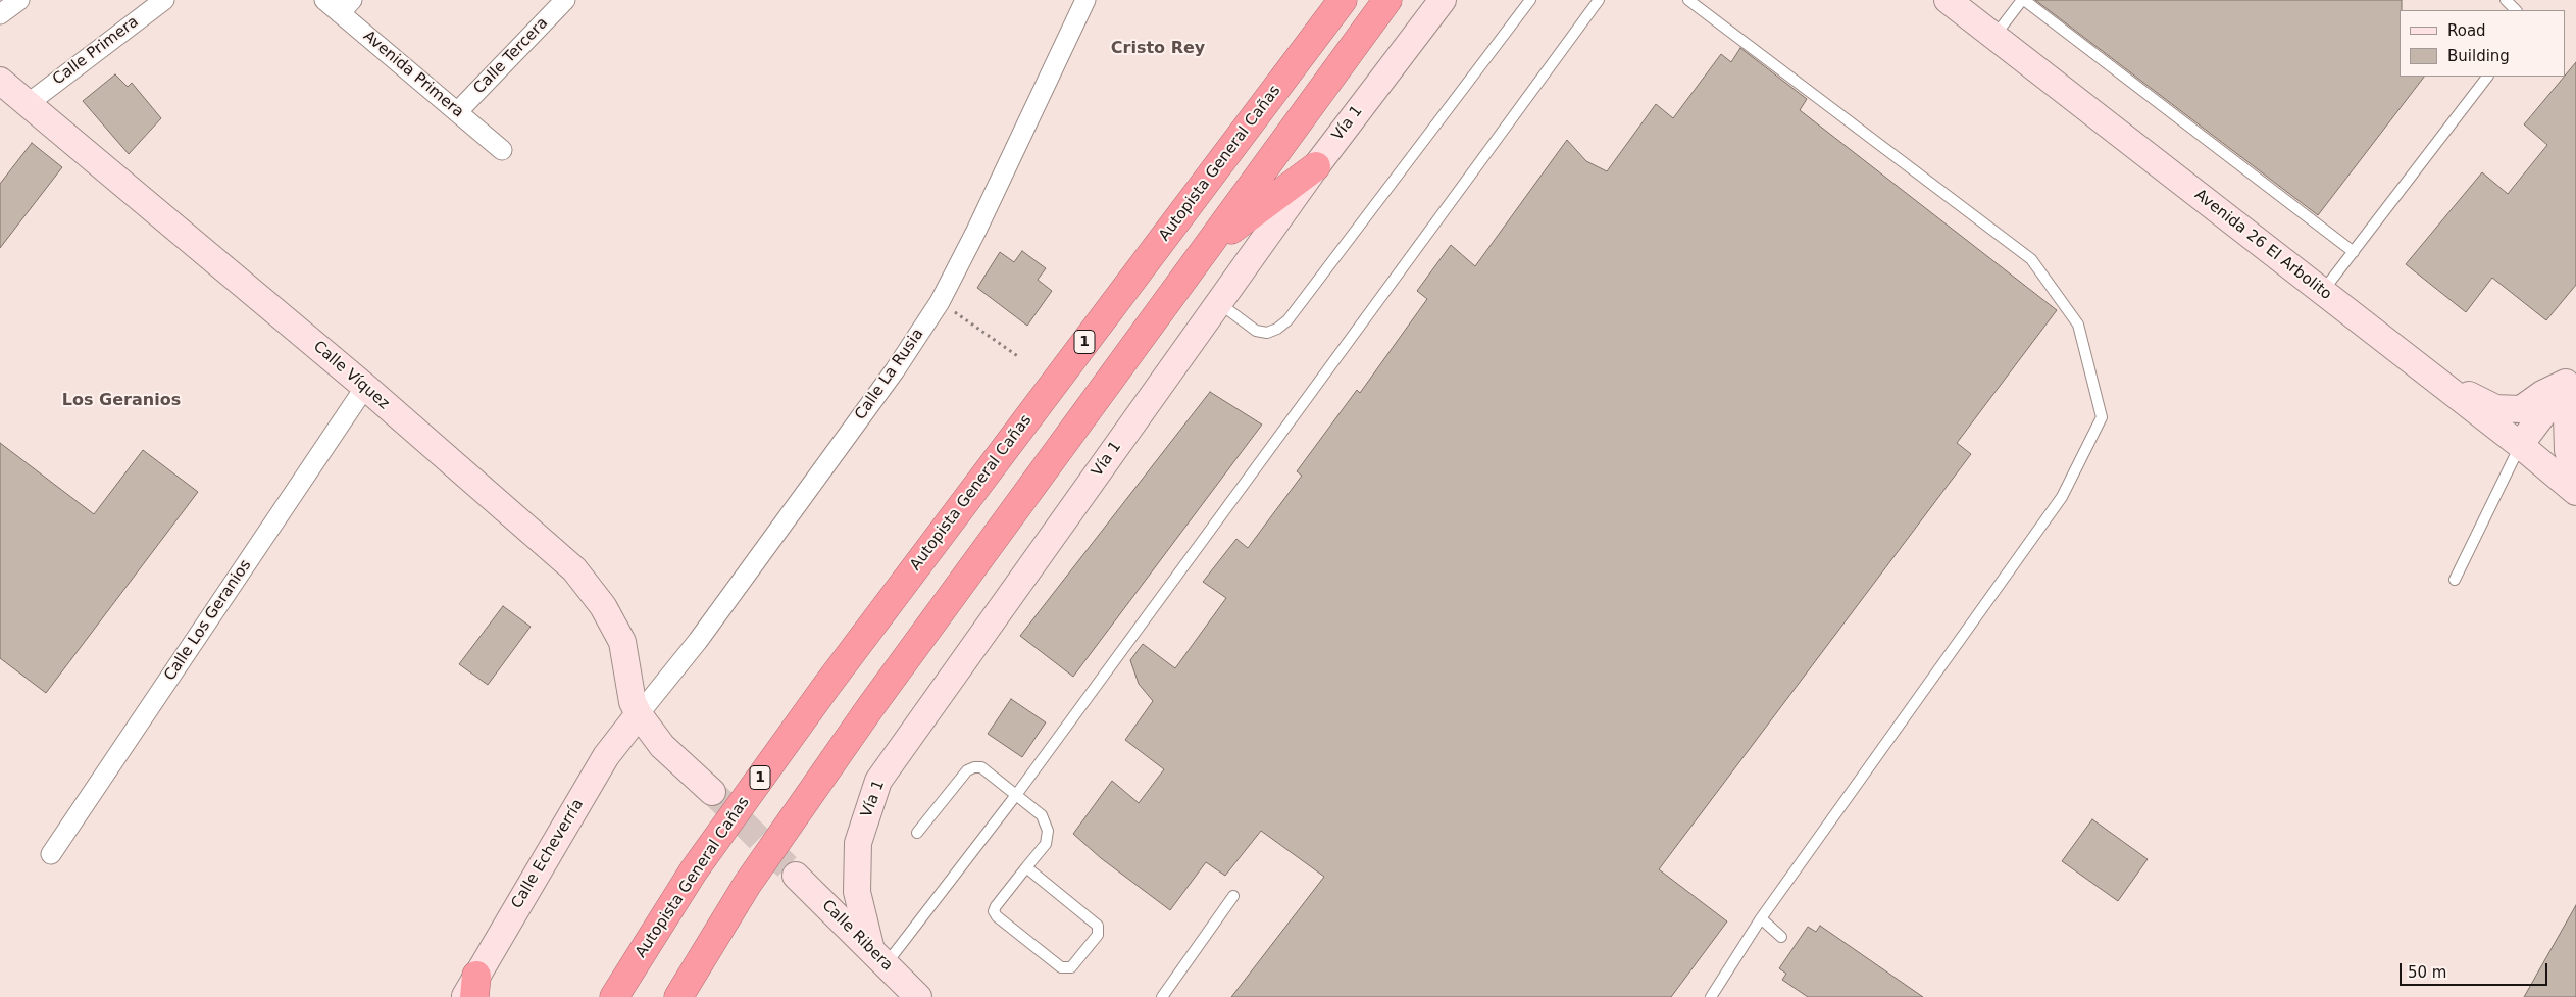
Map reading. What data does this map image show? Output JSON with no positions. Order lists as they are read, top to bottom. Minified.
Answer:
{"streets":{"highway":["Autopista General Cañas","1"],"street":["Calle Primera","Calle Tercera","Avenida Primera","Vía 1","Avenida 26 El Arbolito","Calle La Rusia","Calle Víquez","Calle Los Geranios","Calle Echeverría","Calle Ribera"]},"crossings":[["Calle Primera","Calle Víquez"],["Calle Tercera","Avenida Primera"],["Vía 1","Calle Ribera"],["Calle La Rusia","Calle Víquez"],["Calle La Rusia","Calle Echeverría"],["Calle Víquez","Calle Los Geranios"],["Calle Víquez","Calle Echeverría"]],"districts":["Cristo Rey","Los Geranios"],"legend":["Road","Building"],"scale_bar":"50 m"}
